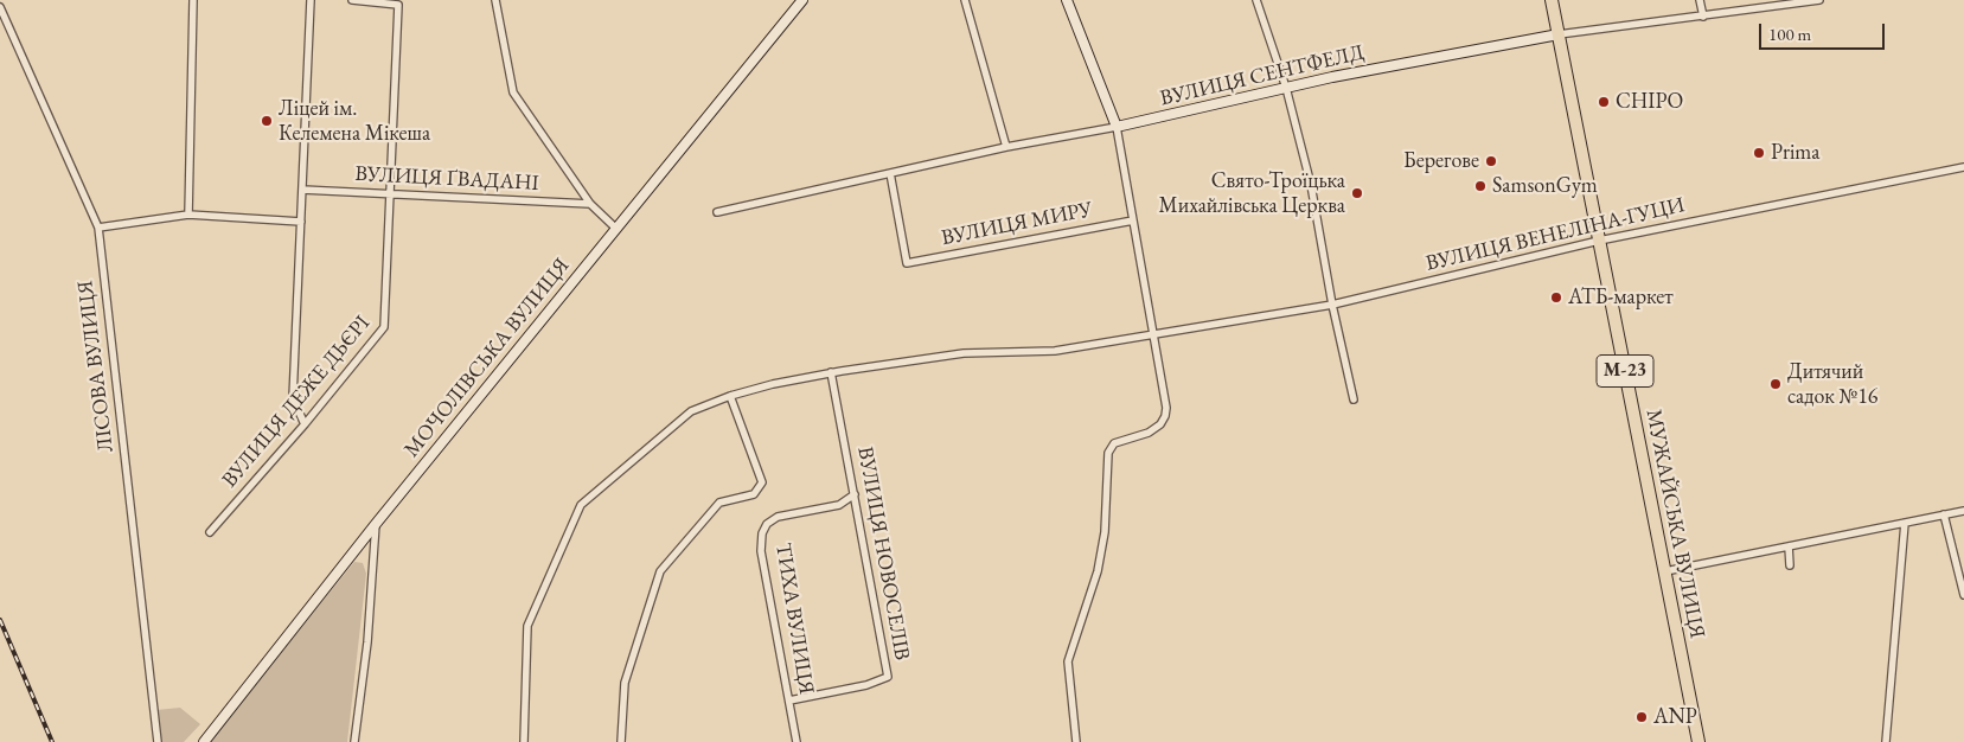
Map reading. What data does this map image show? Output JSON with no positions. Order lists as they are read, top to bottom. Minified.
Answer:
{"streets":{"highway":["М-23","МУЖАЙСЬКА ВУЛИЦЯ"],"main road":["ВУЛИЦЯ СЕНТФЕЛД","МОЧОЛІВСЬКА ВУЛИЦЯ"],"street":["ВУЛИЦЯ ҐВАДАНІ","ВУЛИЦЯ МИРУ","ВУЛИЦЯ ВЕНЕЛІНА-ГУЦИ","ЛІСОВА ВУЛИЦЯ","ВУЛИЦЯ ДЕЖЕ ДЬЄРІ","ВУЛИЦЯ НОВОСЕЛІВ","ТИХА ВУЛИЦЯ"]},"crossings":[["ВУЛИЦЯ СЕНТФЕЛД","ВУЛИЦЯ МИРУ"],["ВУЛИЦЯ СЕНТФЕЛД","МУЖАЙСЬКА ВУЛИЦЯ"],["ВУЛИЦЯ ҐВАДАНІ","ВУЛИЦЯ ДЕЖЕ ДЬЄРІ"],["ВУЛИЦЯ ВЕНЕЛІНА-ГУЦИ","МУЖАЙСЬКА ВУЛИЦЯ"],["ВУЛИЦЯ ВЕНЕЛІНА-ГУЦИ","ВУЛИЦЯ НОВОСЕЛІВ"],["ВУЛИЦЯ НОВОСЕЛІВ","ТИХА ВУЛИЦЯ"]],"places":["CHIPO","Ліцей ім. Келемена Мікеша","Prima","Берегове","SamsonGym","Свято-Троїцька Михайлівська Церква","АТБ-маркет","Дитячий садок №16","ANP"],"scale_bar":"100 m"}
